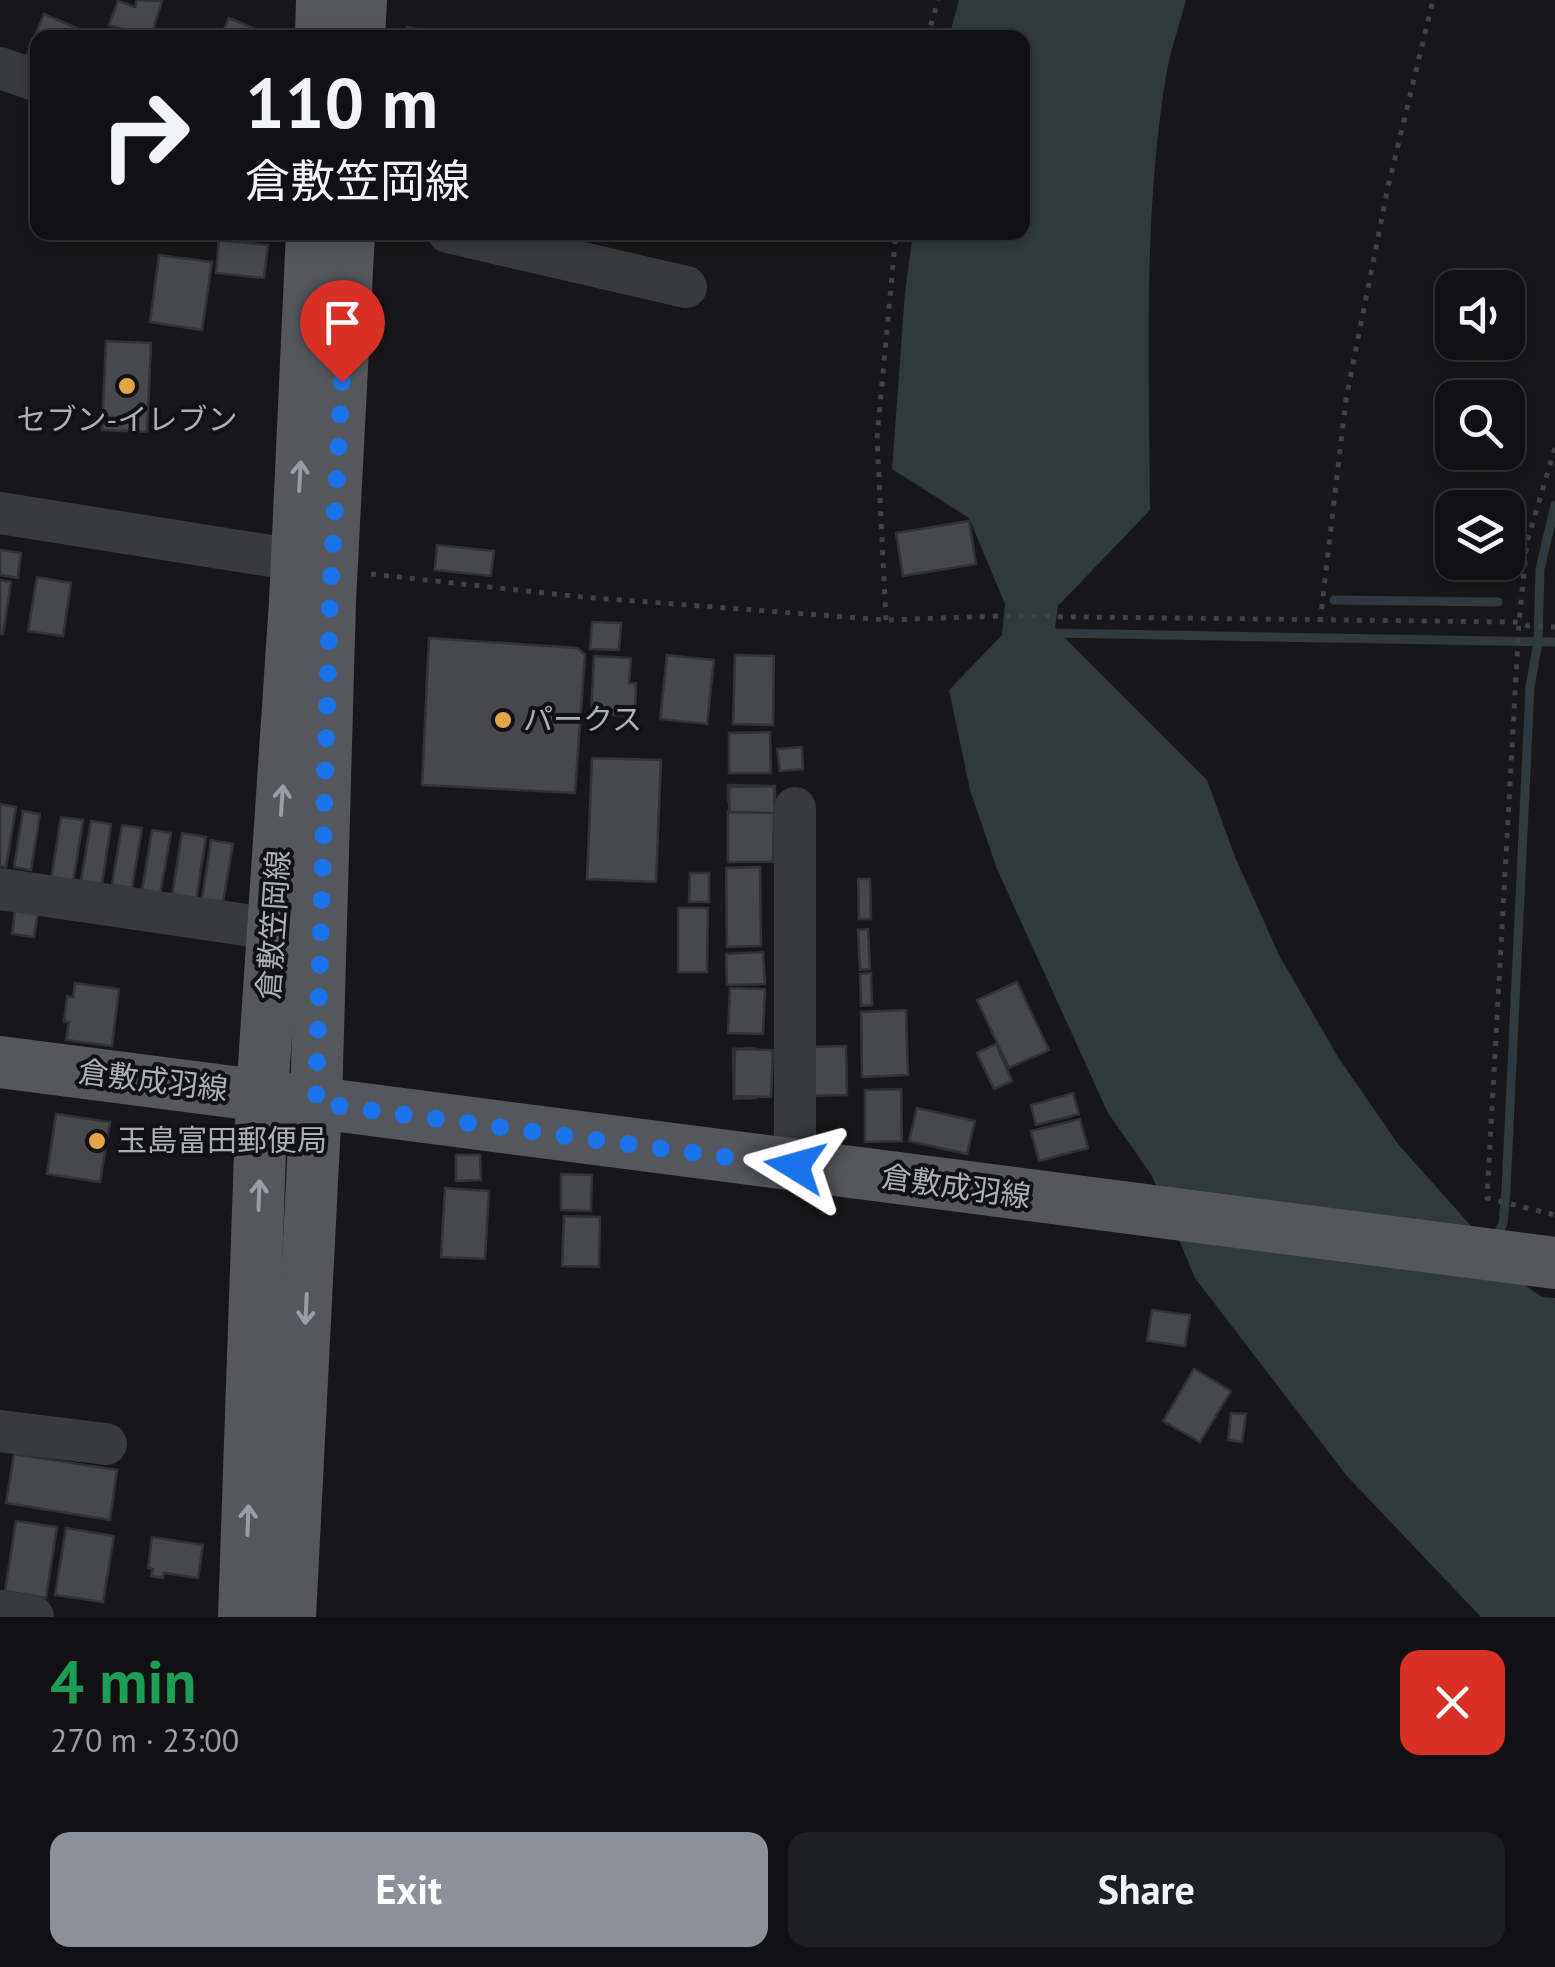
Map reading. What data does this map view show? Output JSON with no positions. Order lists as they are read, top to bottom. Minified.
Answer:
{"streets":{"main road":["倉敷笠岡線","倉敷成羽線"]},"crossings":[["倉敷笠岡線","倉敷成羽線"]],"places":["セブン-イレブン","パークス","玉島富田郵便局"],"page":{"turn":["110 m","倉敷笠岡線"],"heading":["4 min","270 m · 23:00"],"buttons":["Exit","Share"]}}
